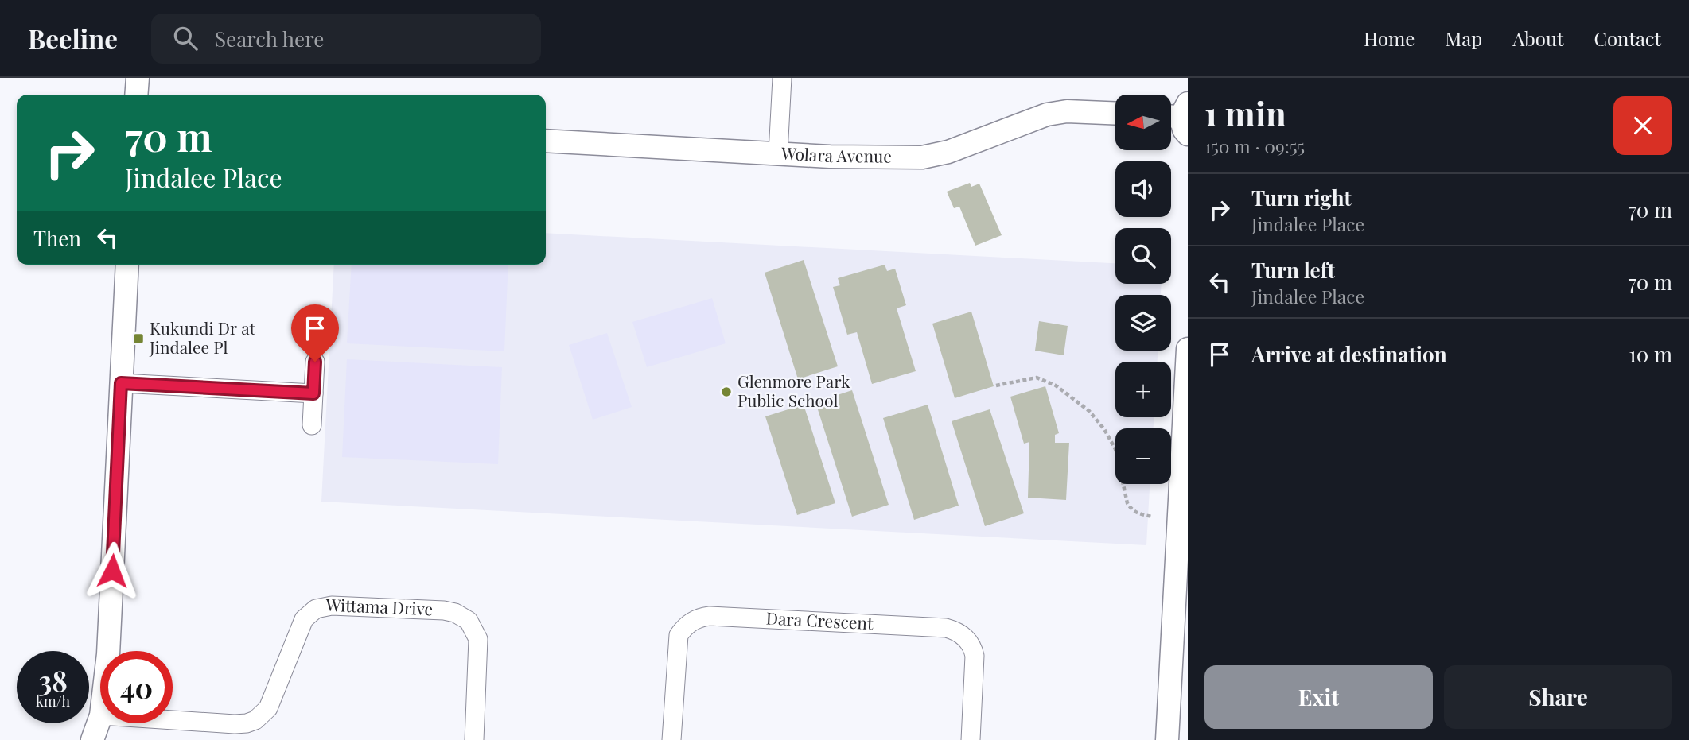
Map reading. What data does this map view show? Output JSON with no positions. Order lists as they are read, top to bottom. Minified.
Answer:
{"streets":{"street":["Wolara Avenue","Wittama Drive","Dara Crescent"]},"places":{"transit":["Kukundi Dr at Jindalee Pl"],"other":["Glenmore Park Public School"]},"north":"left","page":{"header":"Beeline","search":"Search here","nav":["Home","Map","About","Contact"],"heading":["1 min","150 m · 09:55"],"map_buttons":["+","−"],"turn":["70 m","Jindalee Place"],"list":[{"name":"Turn right","note":"Jindalee Place","value":"70 m"},{"name":"Turn left","note":"Jindalee Place","value":"70 m"},{"name":"Arrive at destination","value":"10 m"}],"then":"Then","speed":"38 km/h","limit":"40","buttons":["Exit","Share"]}}
